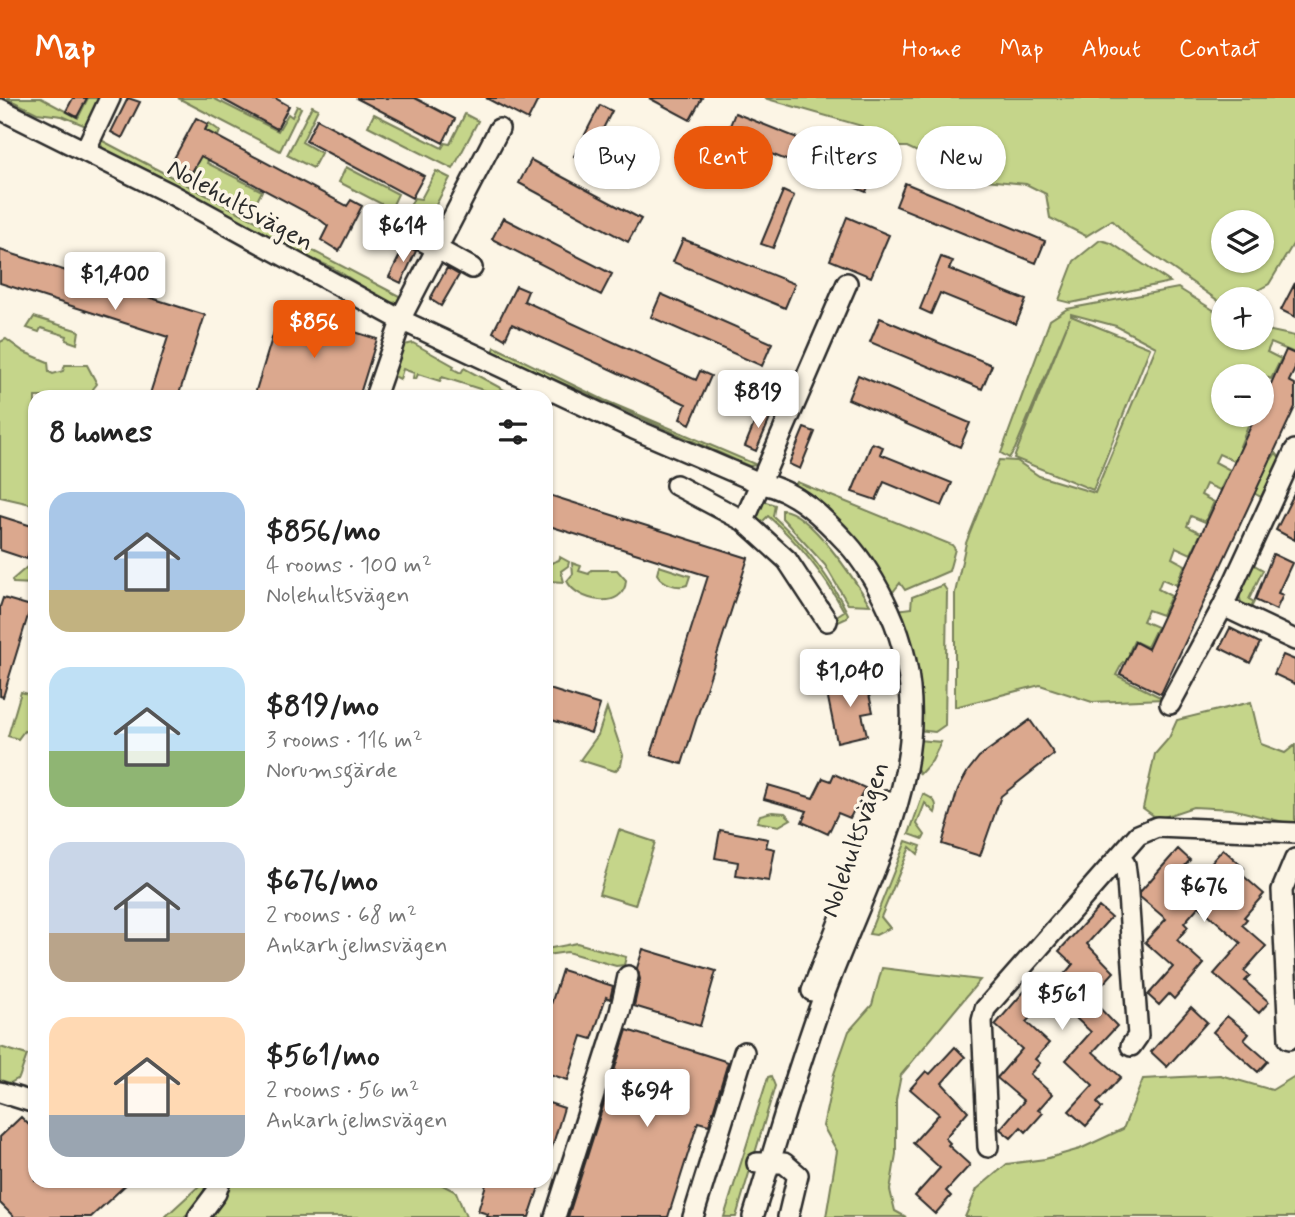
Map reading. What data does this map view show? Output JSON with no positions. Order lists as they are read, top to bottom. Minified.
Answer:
{"streets":{"street":["Nolehultsvägen"]},"page":{"header":"Map","nav":["Home","Map","About","Contact"],"chip":["Buy","Rent","Filters","New"],"price":["$614","$1,400","$856","$819","$1,040","$676","$561","$694"],"map_buttons":["+","−"],"heading":"8 homes","list":[{"name":"$856/mo","note":"4 rooms · 100 m² · Nolehultsvägen"},{"name":"$819/mo","note":"3 rooms · 116 m² · Norumsgärde"},{"name":"$676/mo","note":"2 rooms · 68 m² · Ankarhjelmsvägen"},{"name":"$561/mo","note":"2 rooms · 56 m² · Ankarhjelmsvägen"}]}}
